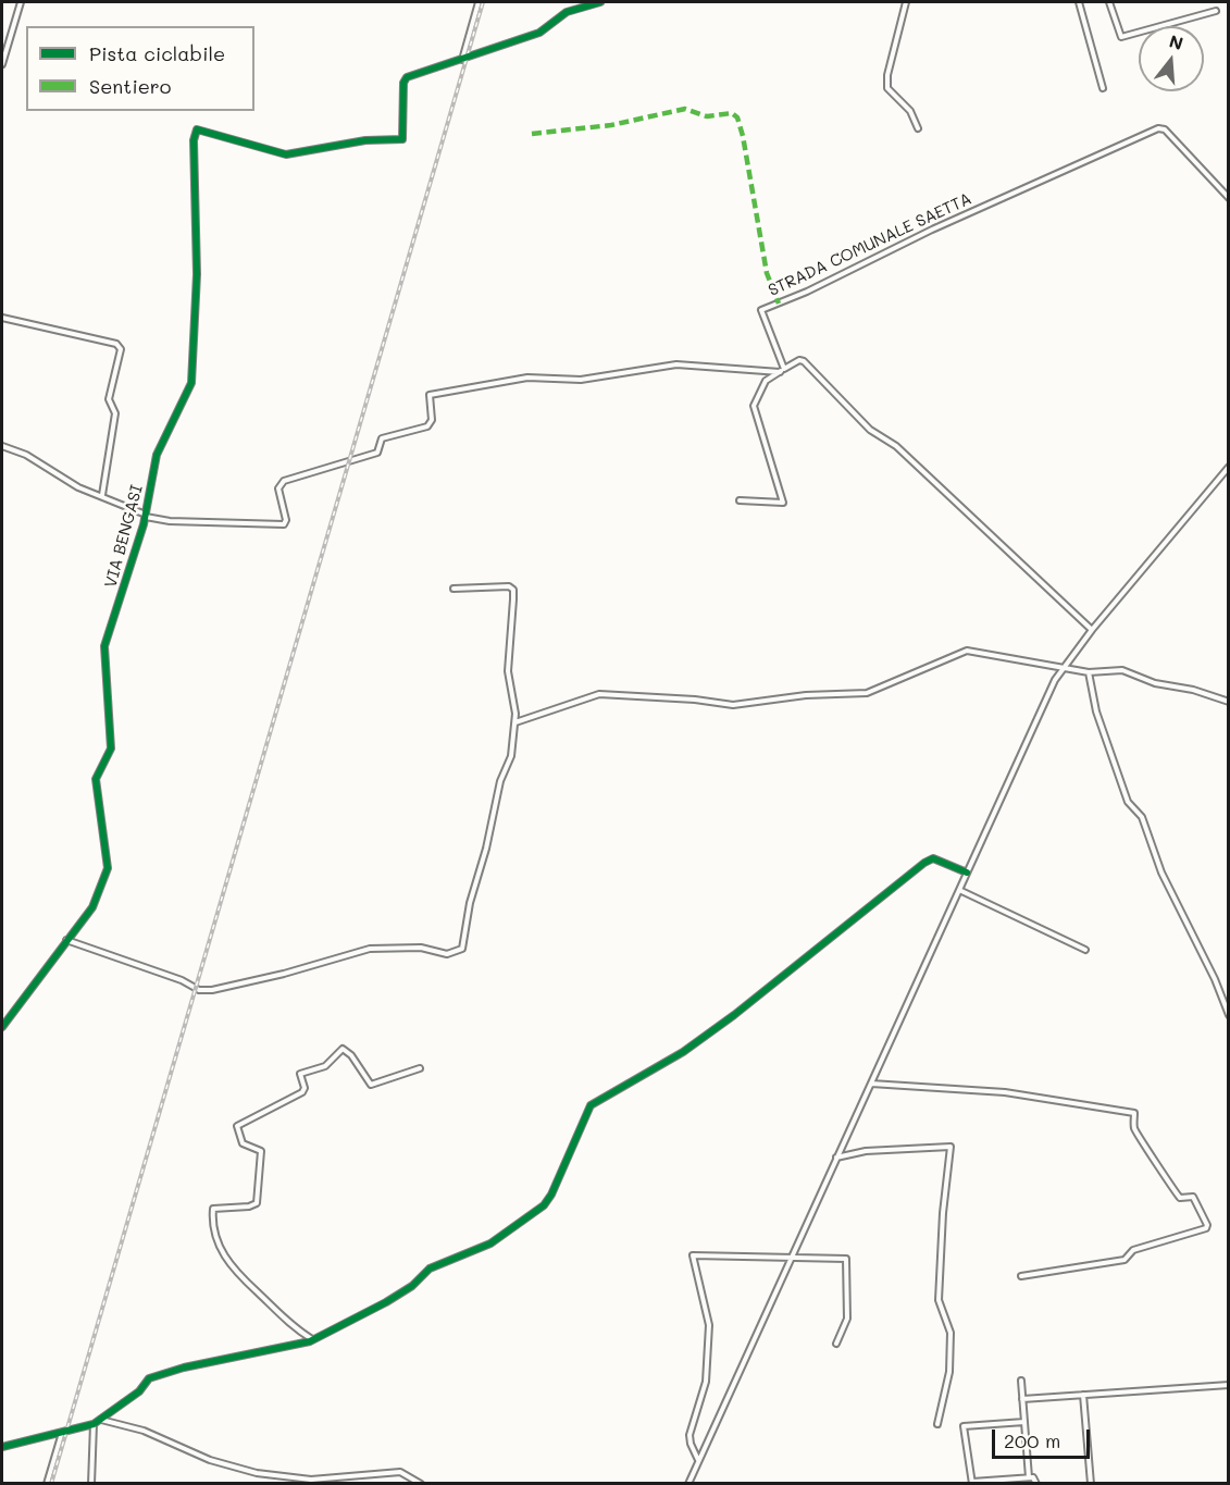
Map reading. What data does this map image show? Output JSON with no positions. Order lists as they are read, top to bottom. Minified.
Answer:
{"streets":{"street":["STRADA COMUNALE SAETTA","VIA BENGASI"]},"legend":["Pista ciclabile","Sentiero"],"scale_bar":"200 m","north":"top"}
